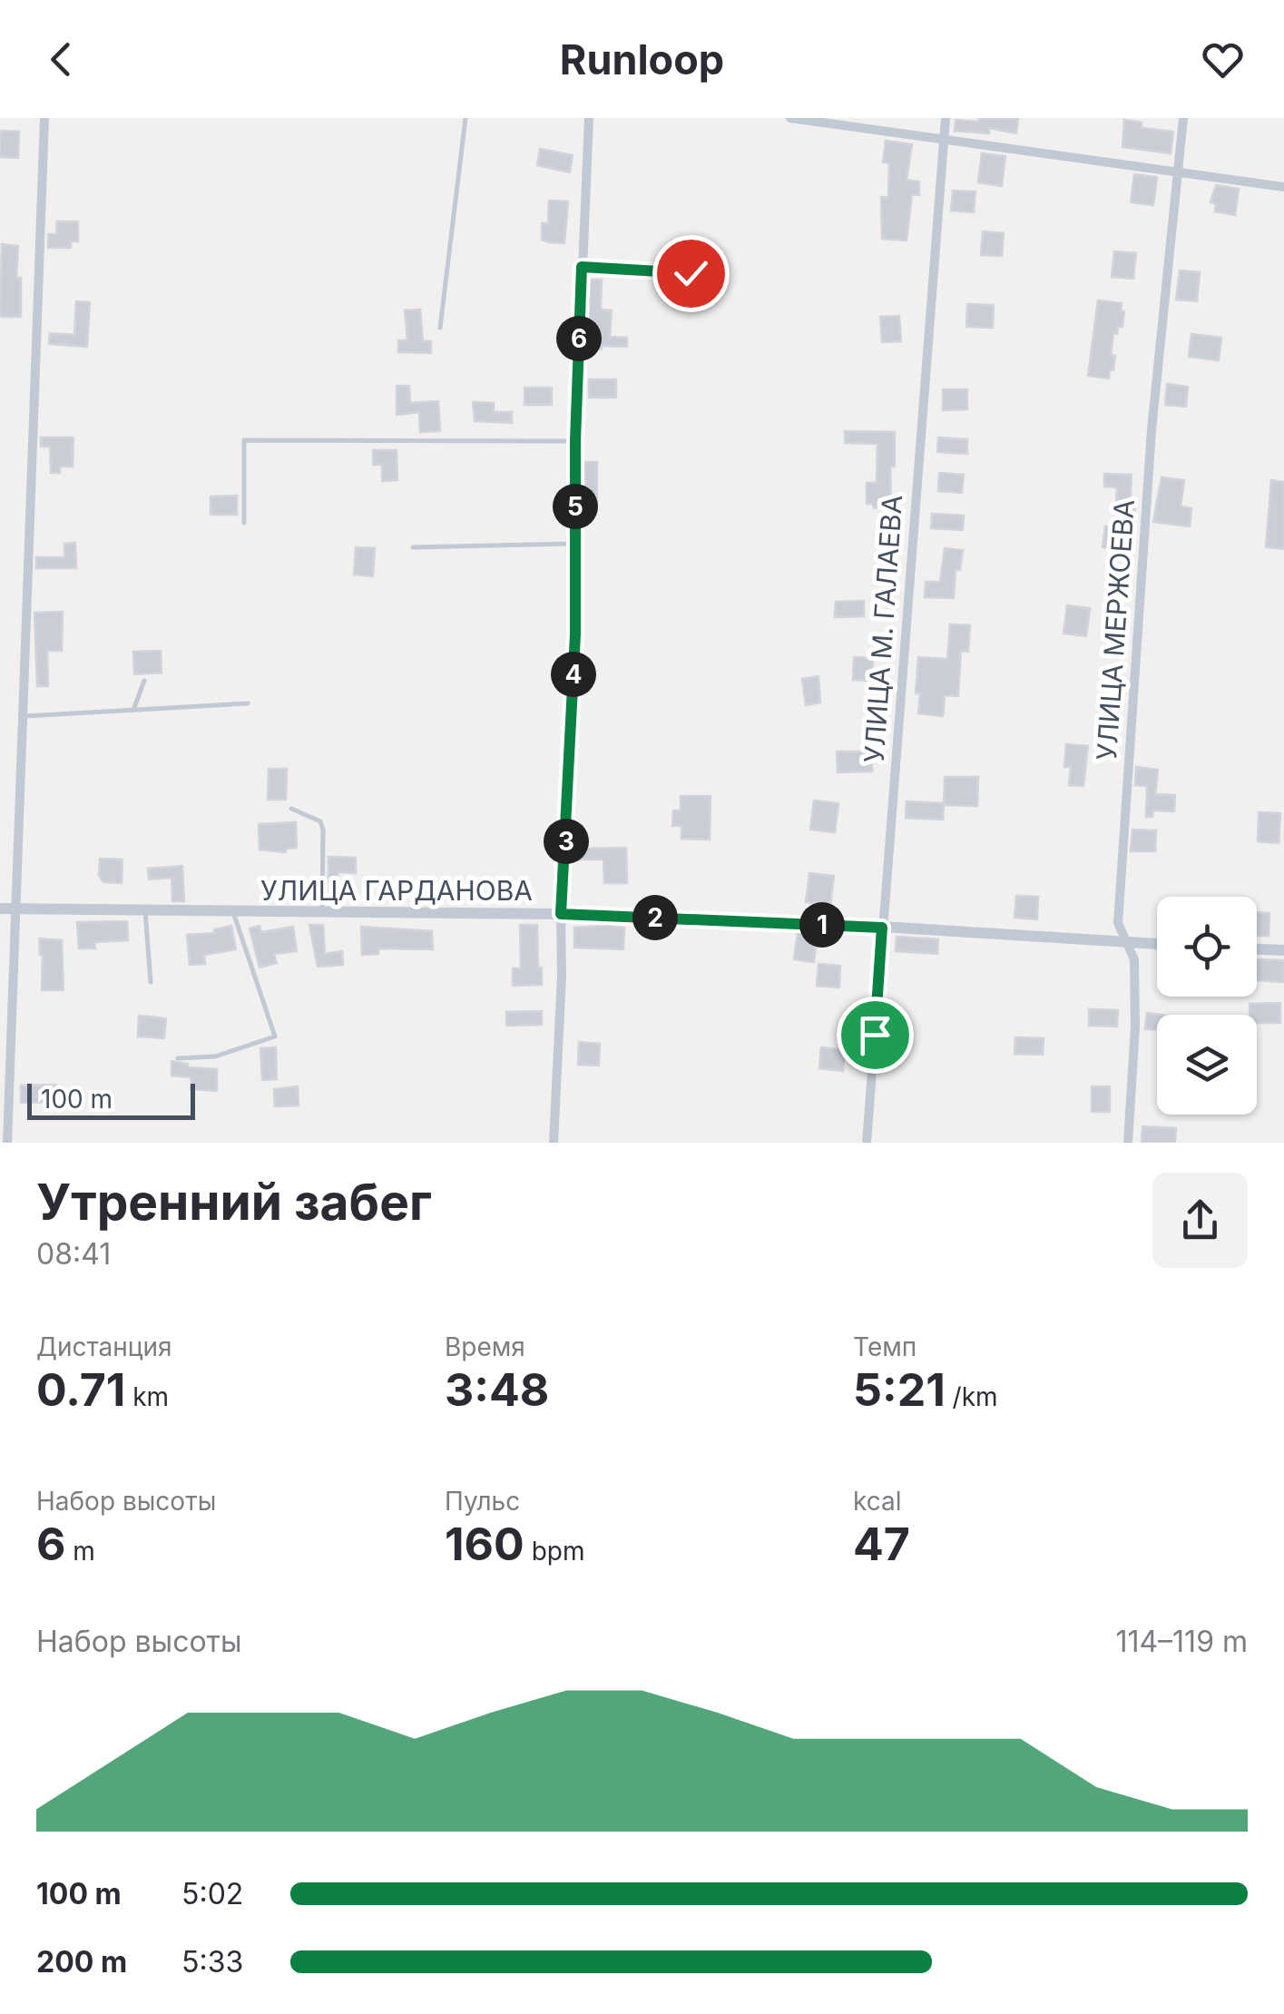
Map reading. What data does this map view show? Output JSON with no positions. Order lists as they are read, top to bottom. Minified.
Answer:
{"streets":{"street":["УЛИЦА М. ГАЛАЕВА","УЛИЦА МЕРЖОЕВА","УЛИЦА ГАРДАНОВА"]},"crossings":[["УЛИЦА М. ГАЛАЕВА","УЛИЦА ГАРДАНОВА"],["УЛИЦА МЕРЖОЕВА","УЛИЦА ГАРДАНОВА"]],"scale_bar":"100 m","page":{"header":"Runloop","pins":["6","5","4","3","2","1"],"scale":"100 m","heading":["Утренний забег","08:41"],"stats":[["Дистанция","0.71 km"],["Время","3:48"],["Темп","5:21 /km"],["Набор высоты","6 m"],["Пульс","160 bpm"],["kcal","47"]],"chart":["Набор высоты","114–119 m"],"list":[{"name":"100 m","note":"5:02"},{"name":"200 m","note":"5:33"}]}}
